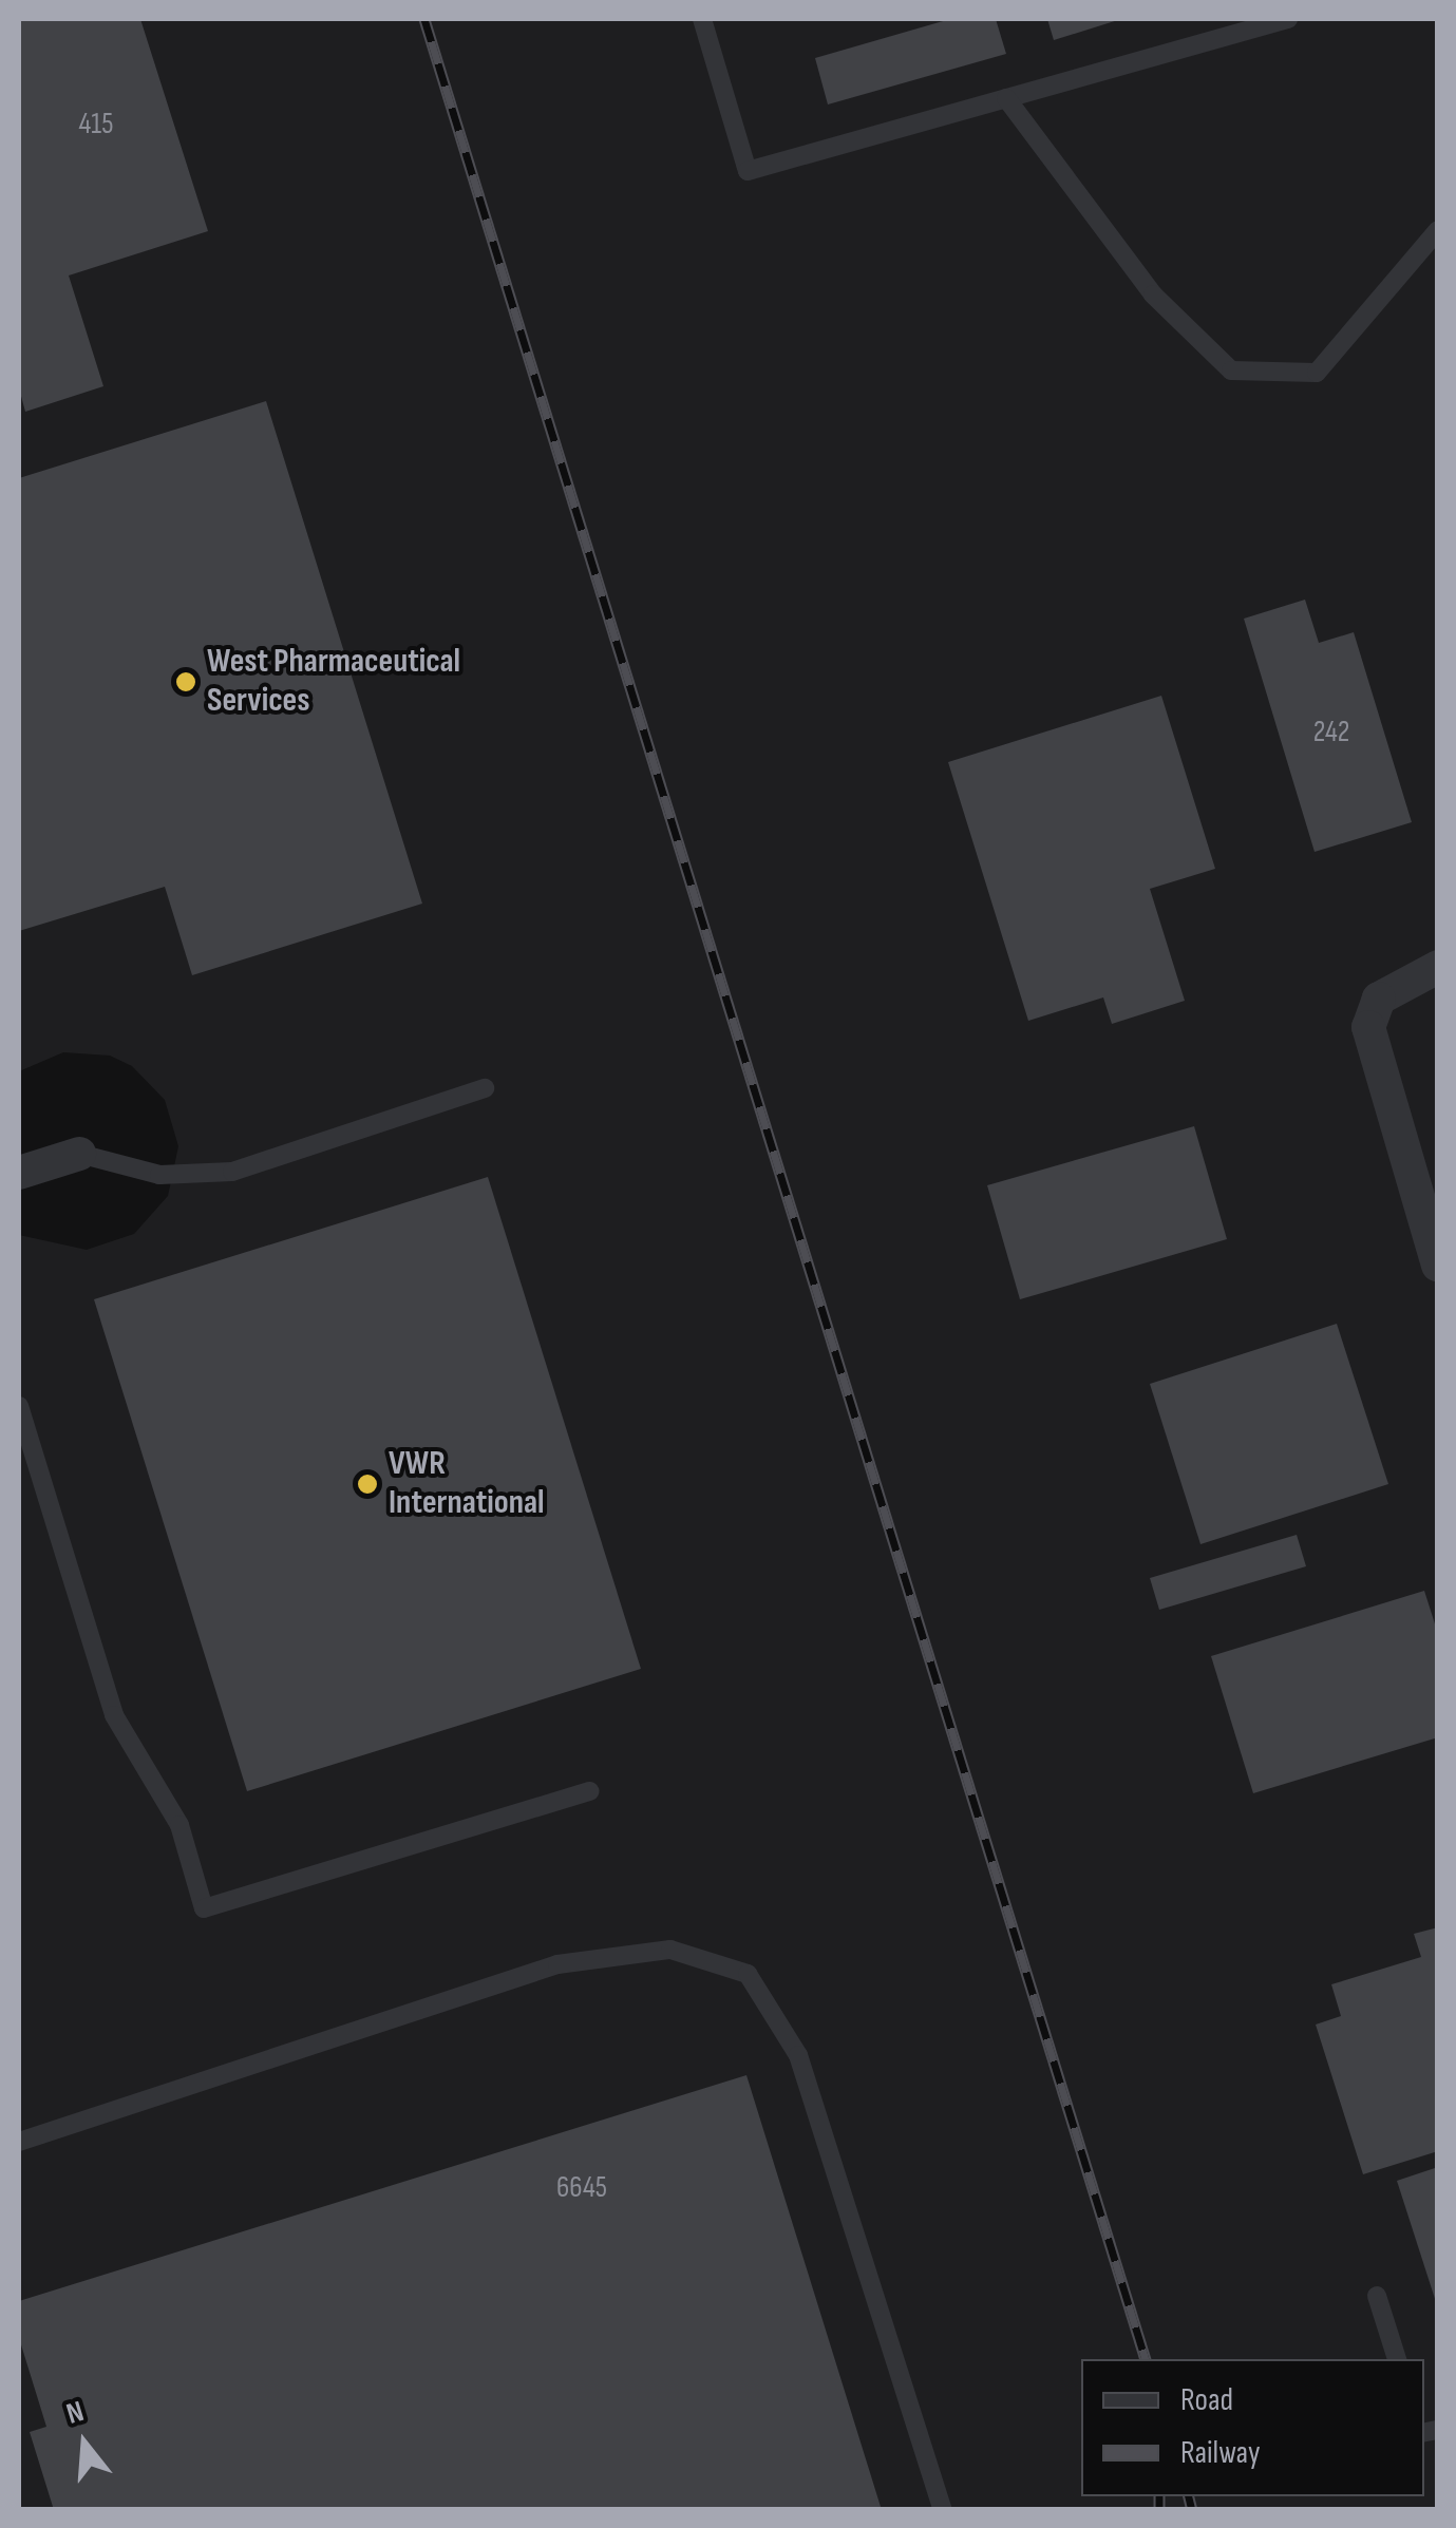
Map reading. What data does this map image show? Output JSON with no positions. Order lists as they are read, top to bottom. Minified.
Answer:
{"places":["West Pharmaceutical Services","VWR International"],"house_numbers":["415","242","6645"],"legend":["Road","Railway"],"north":"top"}
